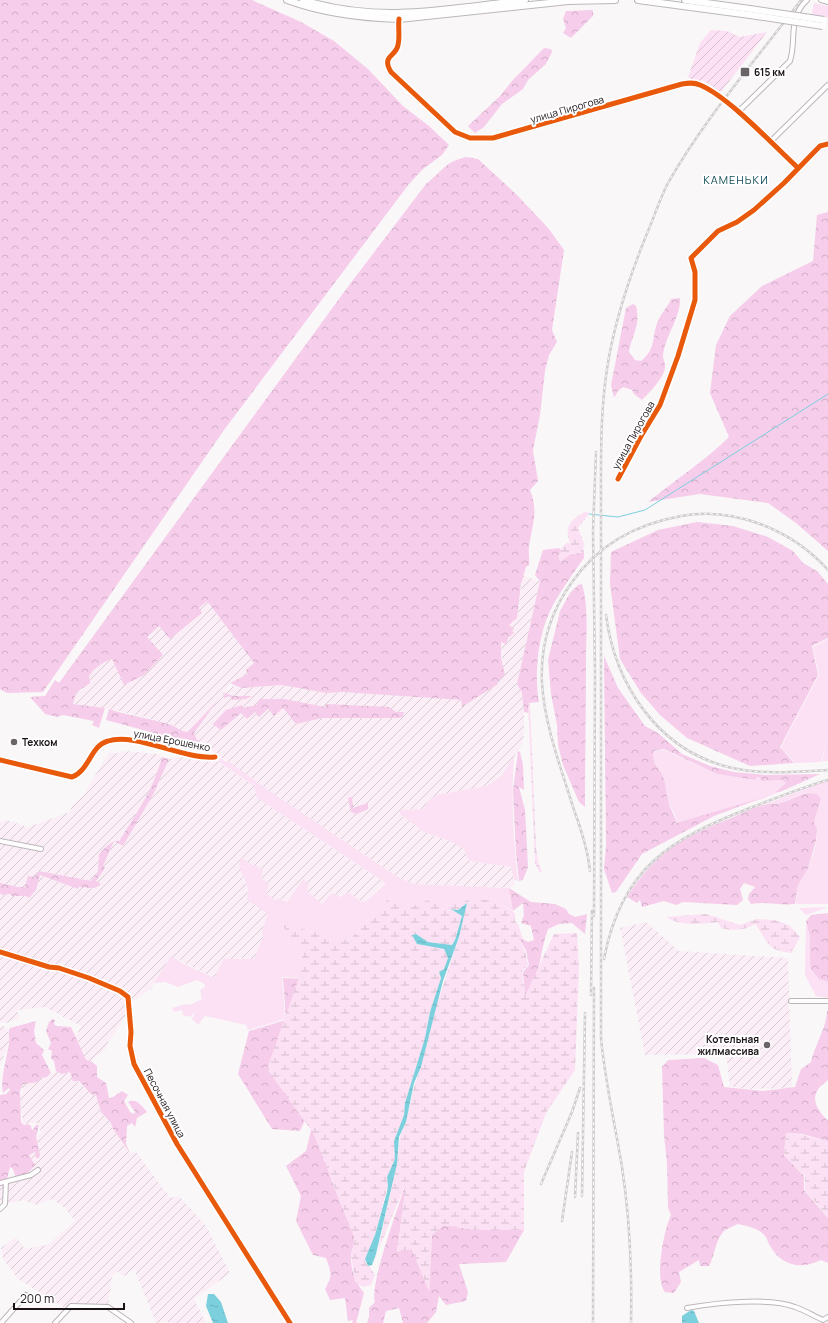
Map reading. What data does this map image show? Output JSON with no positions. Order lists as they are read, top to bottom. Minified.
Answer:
{"streets":{"street":["улица Пирогова","улица Ерошенко","Песочная улица"]},"districts":["КАМЕНЬКИ"],"places":{"transit":["615 км"],"other":["Техком","Котельная жилмассива"]},"scale_bar":"200 m"}
